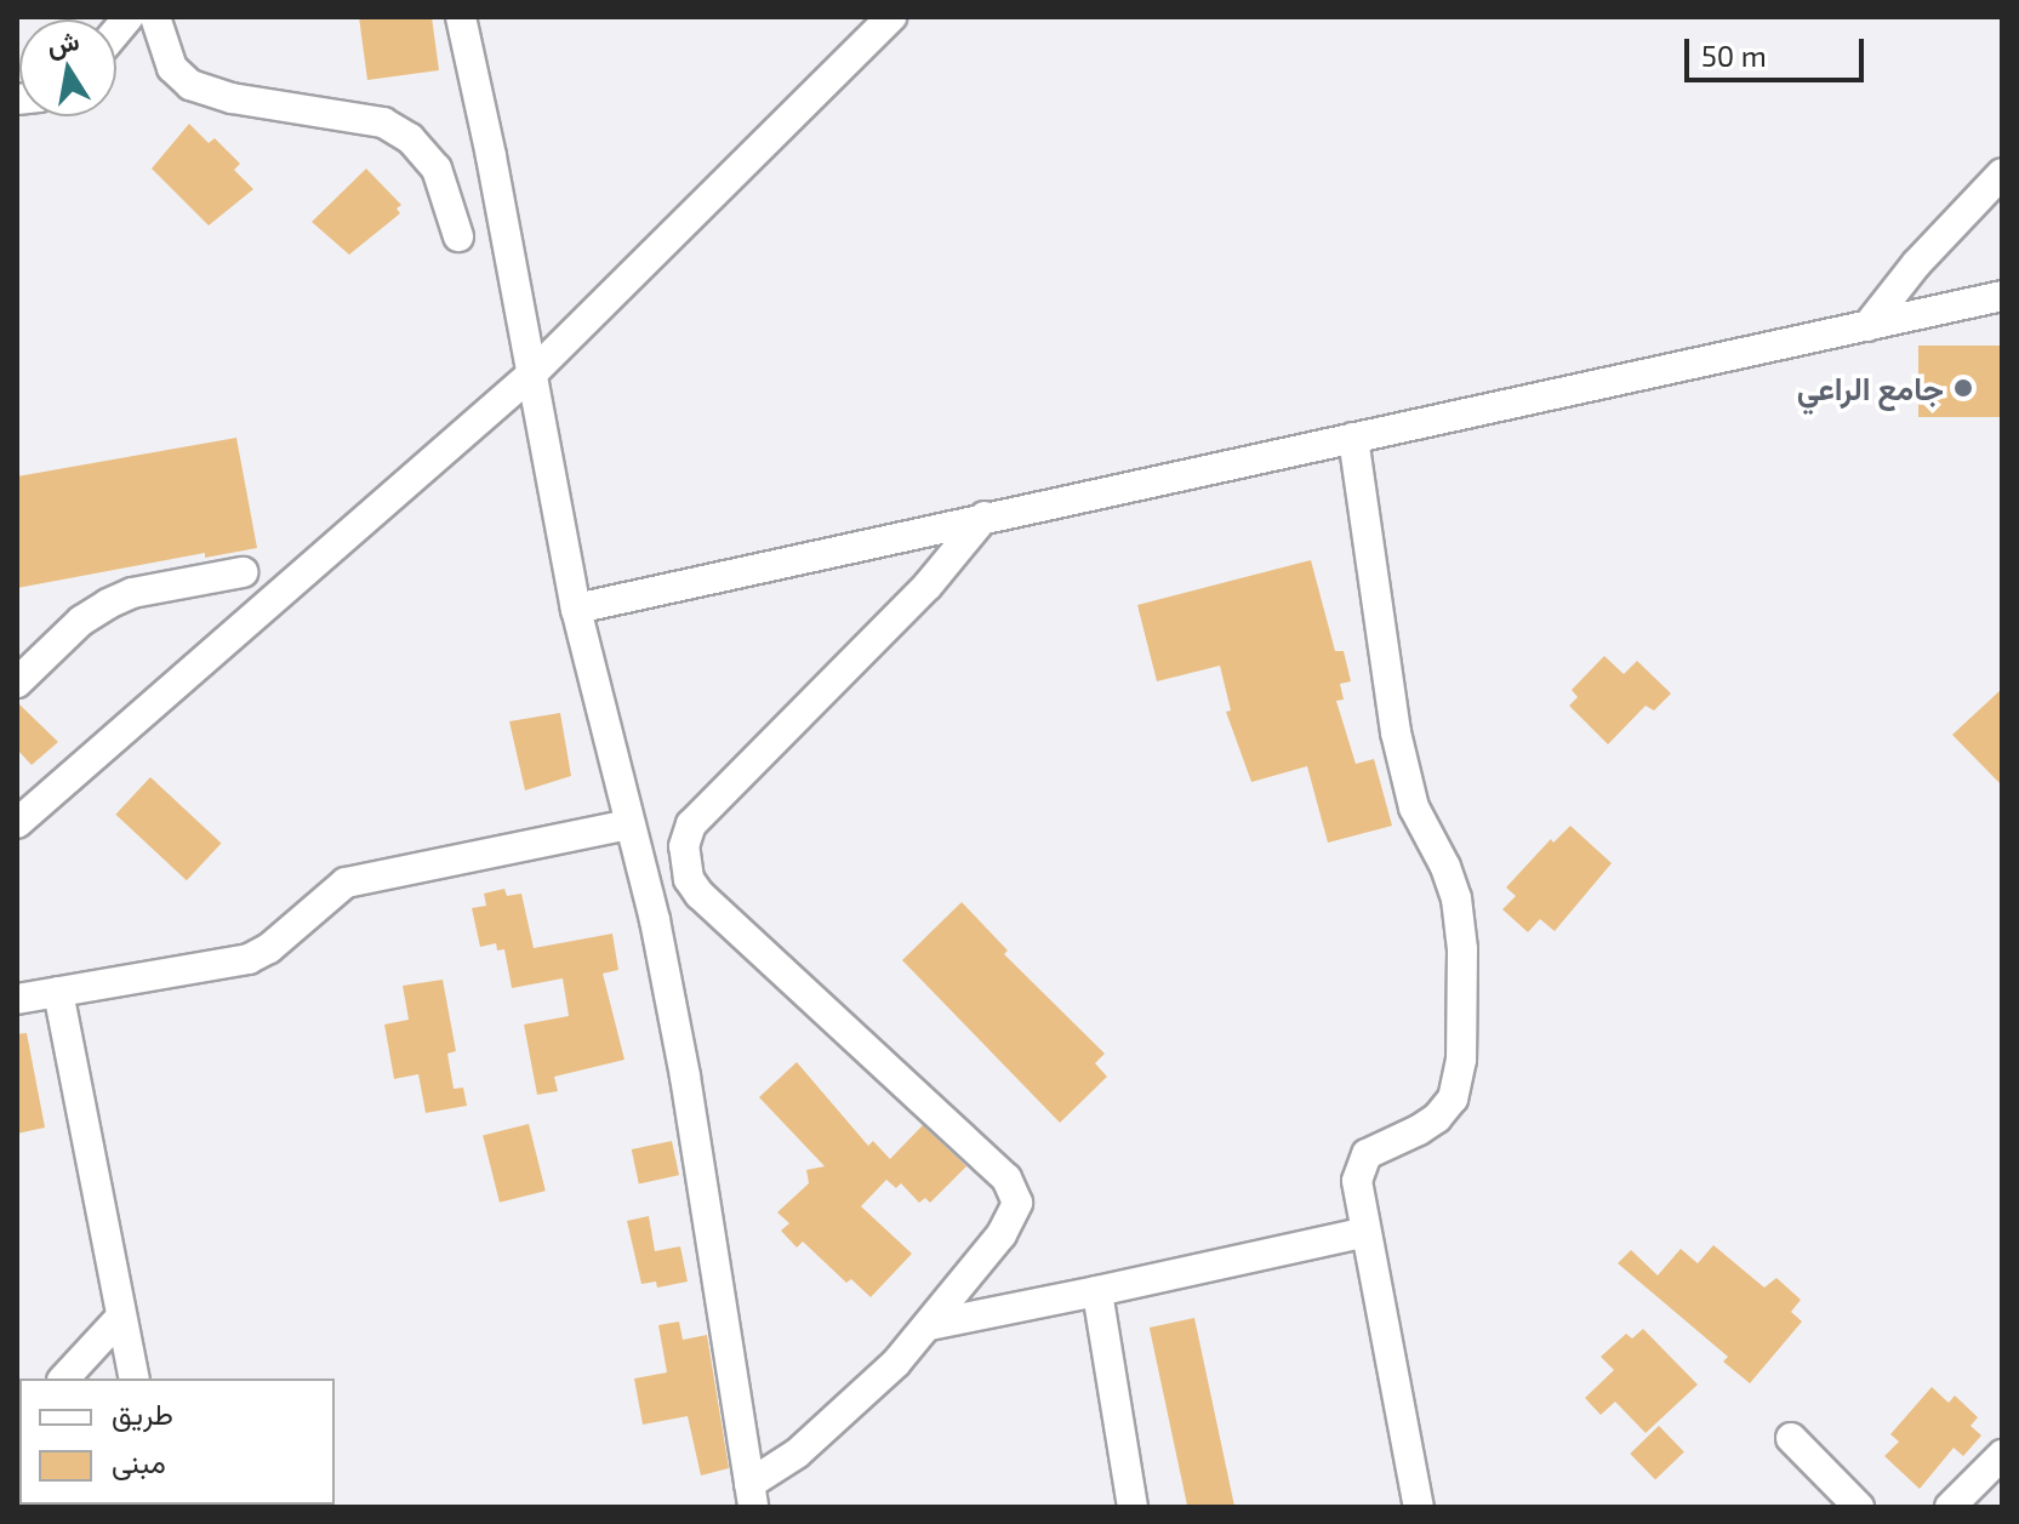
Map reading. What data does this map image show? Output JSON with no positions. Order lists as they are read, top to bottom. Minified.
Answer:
{"places":["جامع الراعي"],"legend":["طريق","مبنى"],"scale_bar":"50 m","north":"top"}
